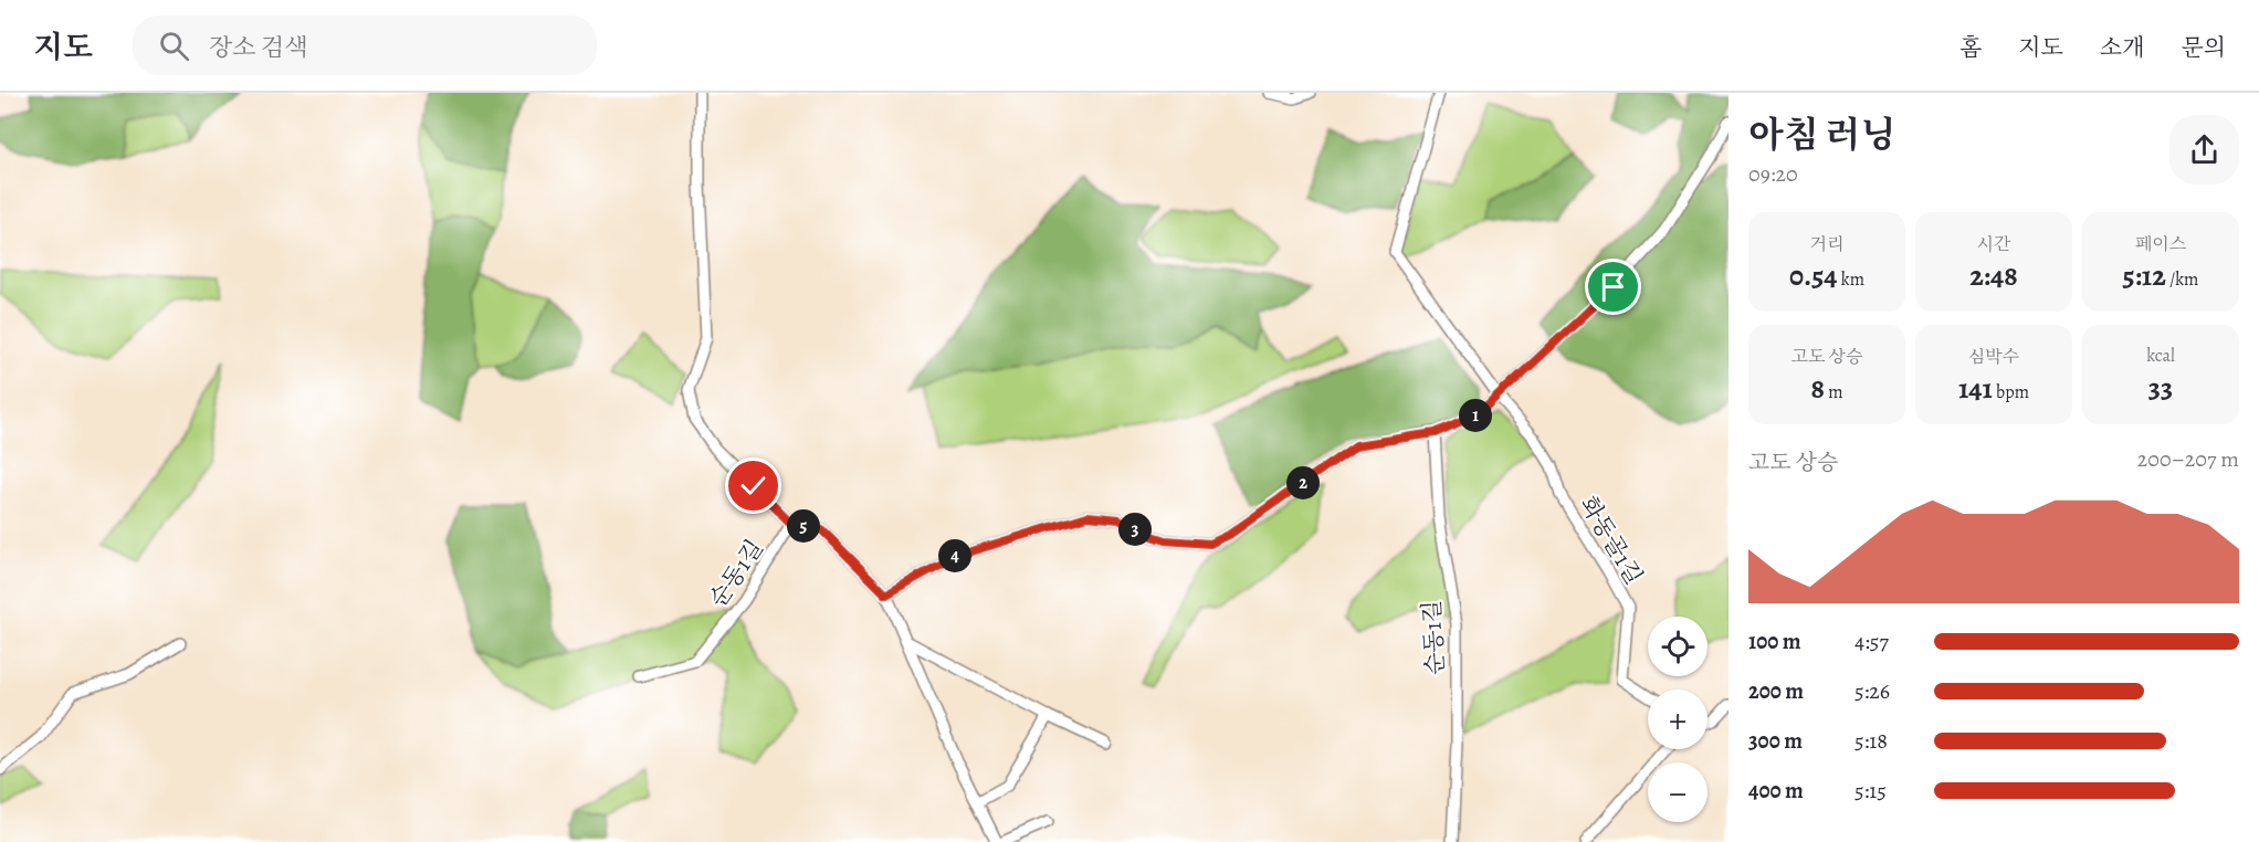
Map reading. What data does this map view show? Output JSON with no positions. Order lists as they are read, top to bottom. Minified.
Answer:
{"streets":{"street":["화동골1길","순동1길"]},"page":{"header":"지도","search":"장소 검색","nav":["홈","지도","소개","문의"],"heading":["아침 러닝","09:20"],"stats":[["거리","0.54 km"],["시간","2:48"],["페이스","5:12 /km"],["고도 상승","8 m"],["심박수","141 bpm"],["kcal","33"]],"pins":["1","2","5","3","4"],"chart":["고도 상승","200–207 m"],"map_buttons":["+","−"],"list":[{"name":"100 m","note":"4:57"},{"name":"200 m","note":"5:26"},{"name":"300 m","note":"5:18"},{"name":"400 m","note":"5:15"}]}}
